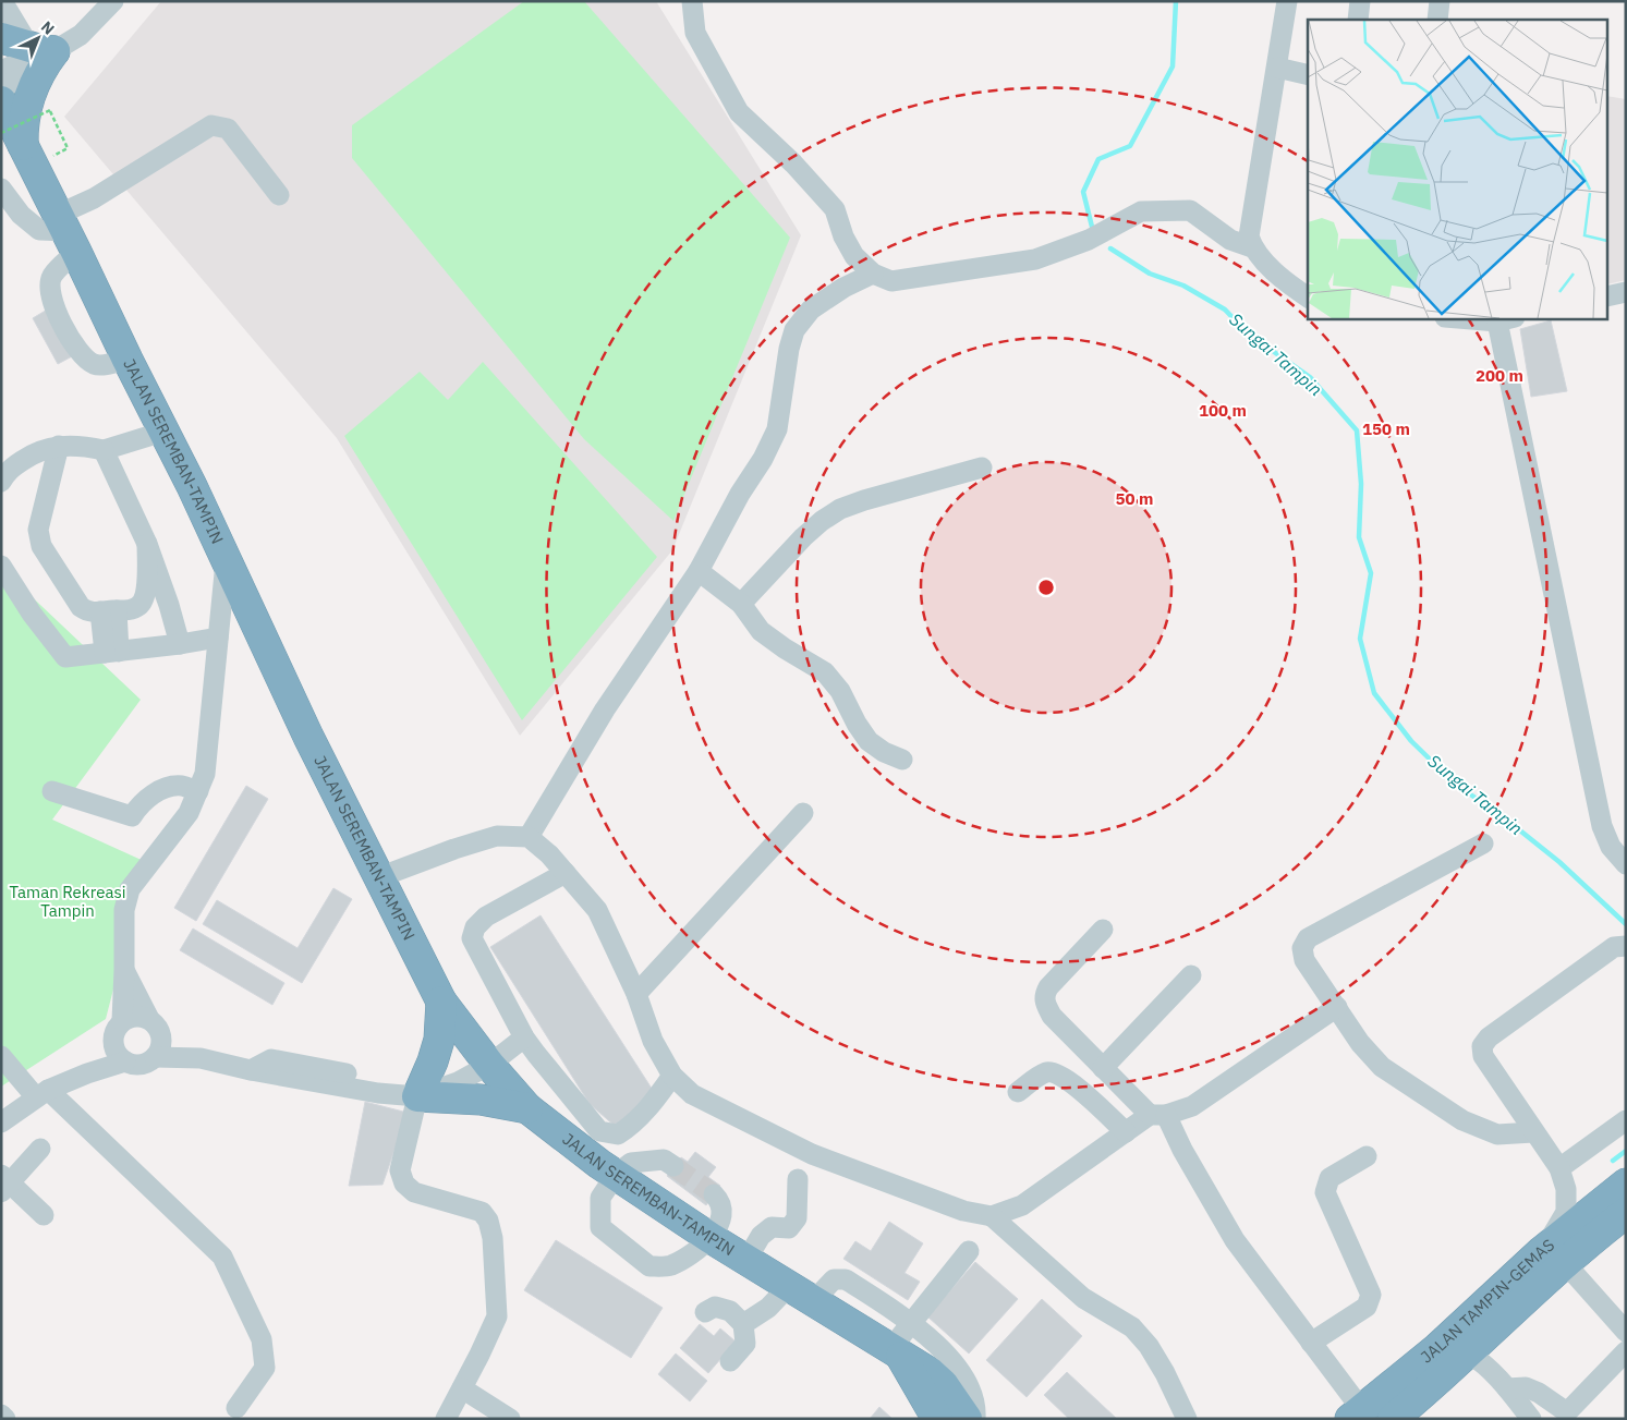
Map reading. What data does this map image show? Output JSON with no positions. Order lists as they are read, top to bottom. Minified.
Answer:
{"streets":{"highway":["JALAN SEREMBAN-TAMPIN","JALAN TAMPIN-GEMAS"]},"water":["Sungai Tampin"],"parks":["Taman Rekreasi Tampin"],"north":"top right","rings":["200 m","100 m","150 m","50 m"]}
